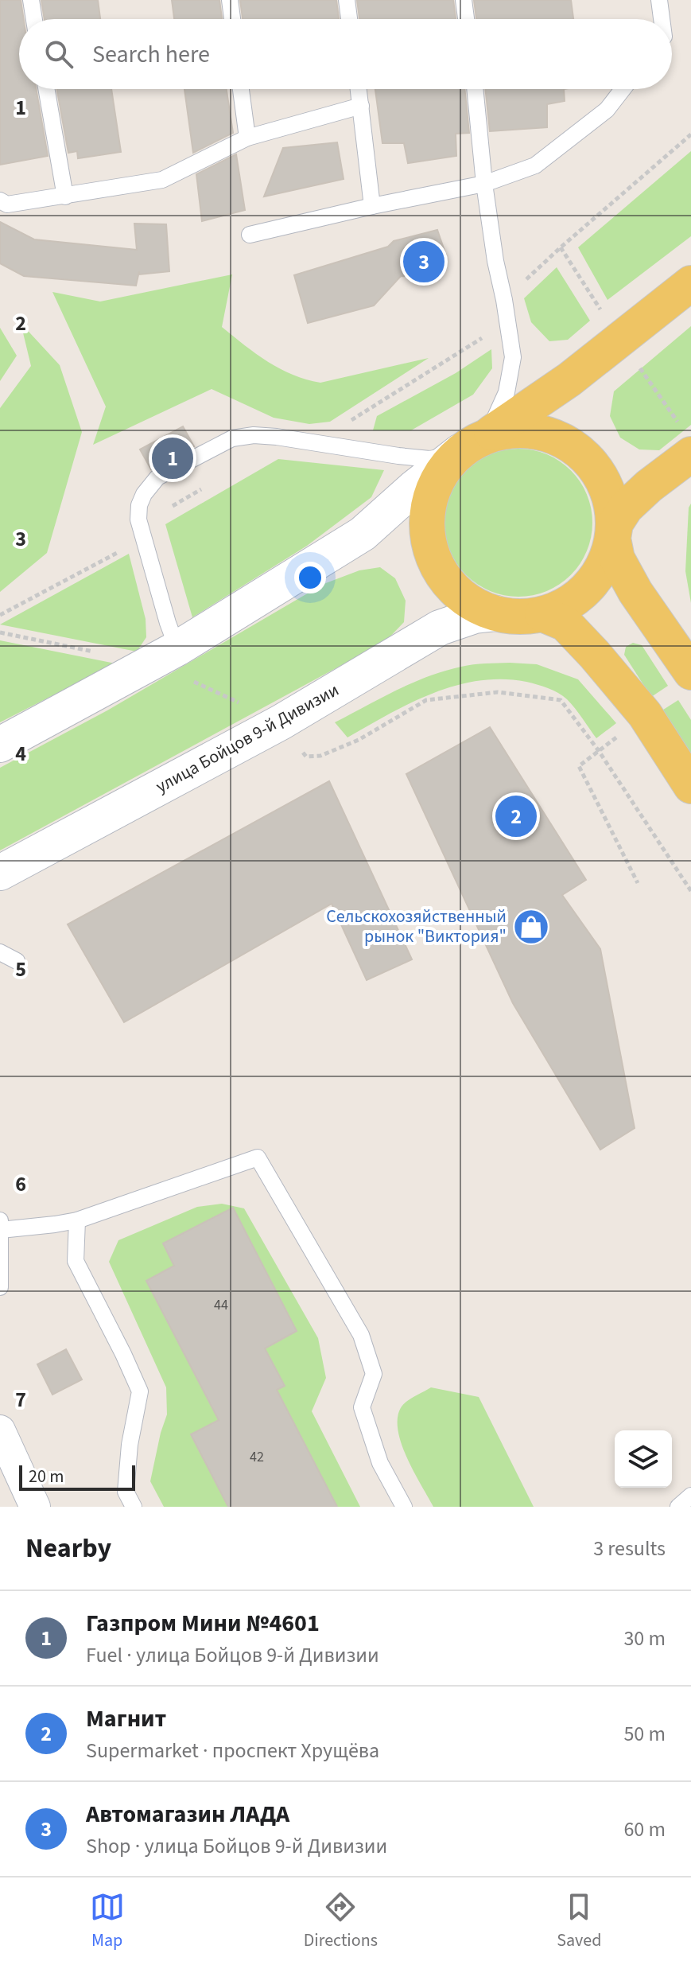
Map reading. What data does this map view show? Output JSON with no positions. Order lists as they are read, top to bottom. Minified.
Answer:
{"streets":{"main road":["улица Бойцов 9-й Дивизии"]},"places":{"shop":["Сельскохозяйственный рынок \"Виктория\""]},"house_numbers":["44","42"],"scale_bar":"20 m","page":{"search":"Search here","pins":["3","1","2"],"scale":"20 m","heading":["Nearby","3 results"],"list":[{"mark":"1","name":"Газпром Мини №4601","note":"Fuel · улица Бойцов 9-й Дивизии","value":"30 m"},{"mark":"2","name":"Магнит","note":"Supermarket · проспект Хрущёва","value":"50 m"},{"mark":"3","name":"Автомагазин ЛАДА","note":"Shop · улица Бойцов 9-й Дивизии","value":"60 m"}],"nav":["Map","Directions","Saved"]},"grid":{"rows":["1","2","3","4","5","6","7"]}}
